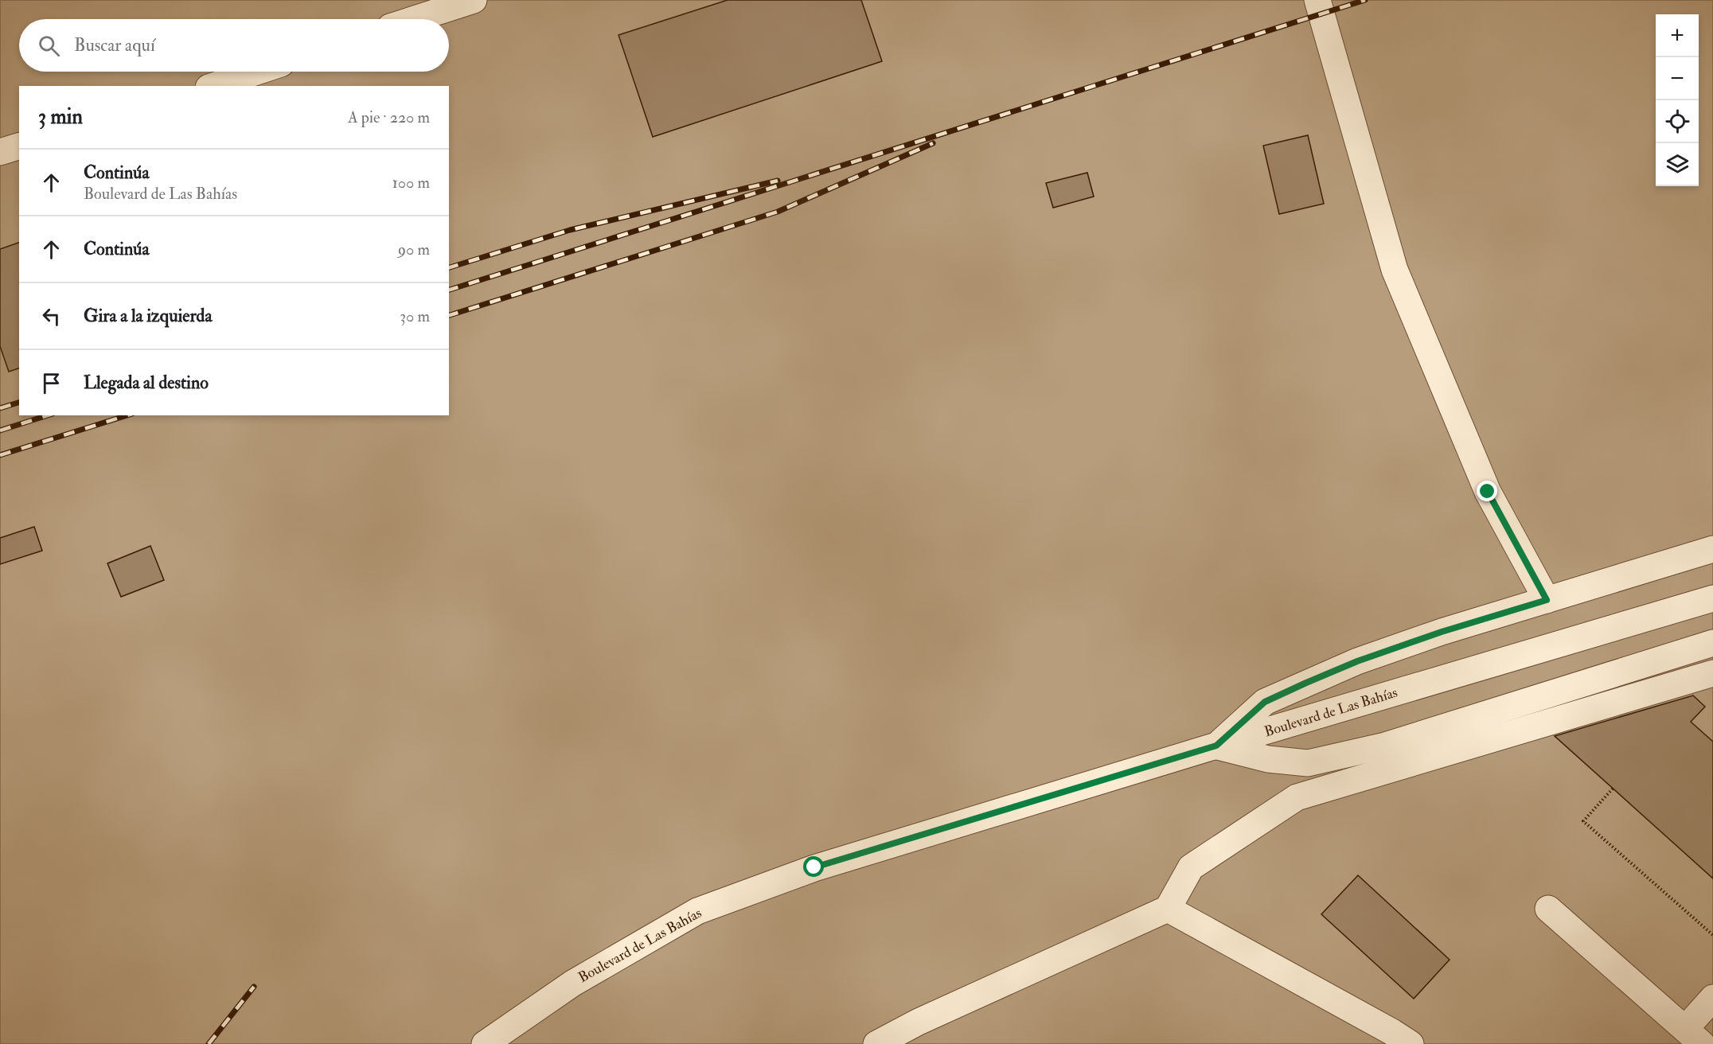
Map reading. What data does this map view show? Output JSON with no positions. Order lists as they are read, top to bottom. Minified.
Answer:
{"streets":{"street":["Boulevard de Las Bahías"]},"page":{"map_buttons":["+","−"],"search":"Buscar aquí","heading":["3 min","A pie · 220 m"],"list":[["Continúa","Boulevard de Las Bahías","100 m"],["Continúa","90 m"],["Gira a la izquierda","30 m"],"Llegada al destino"]}}
